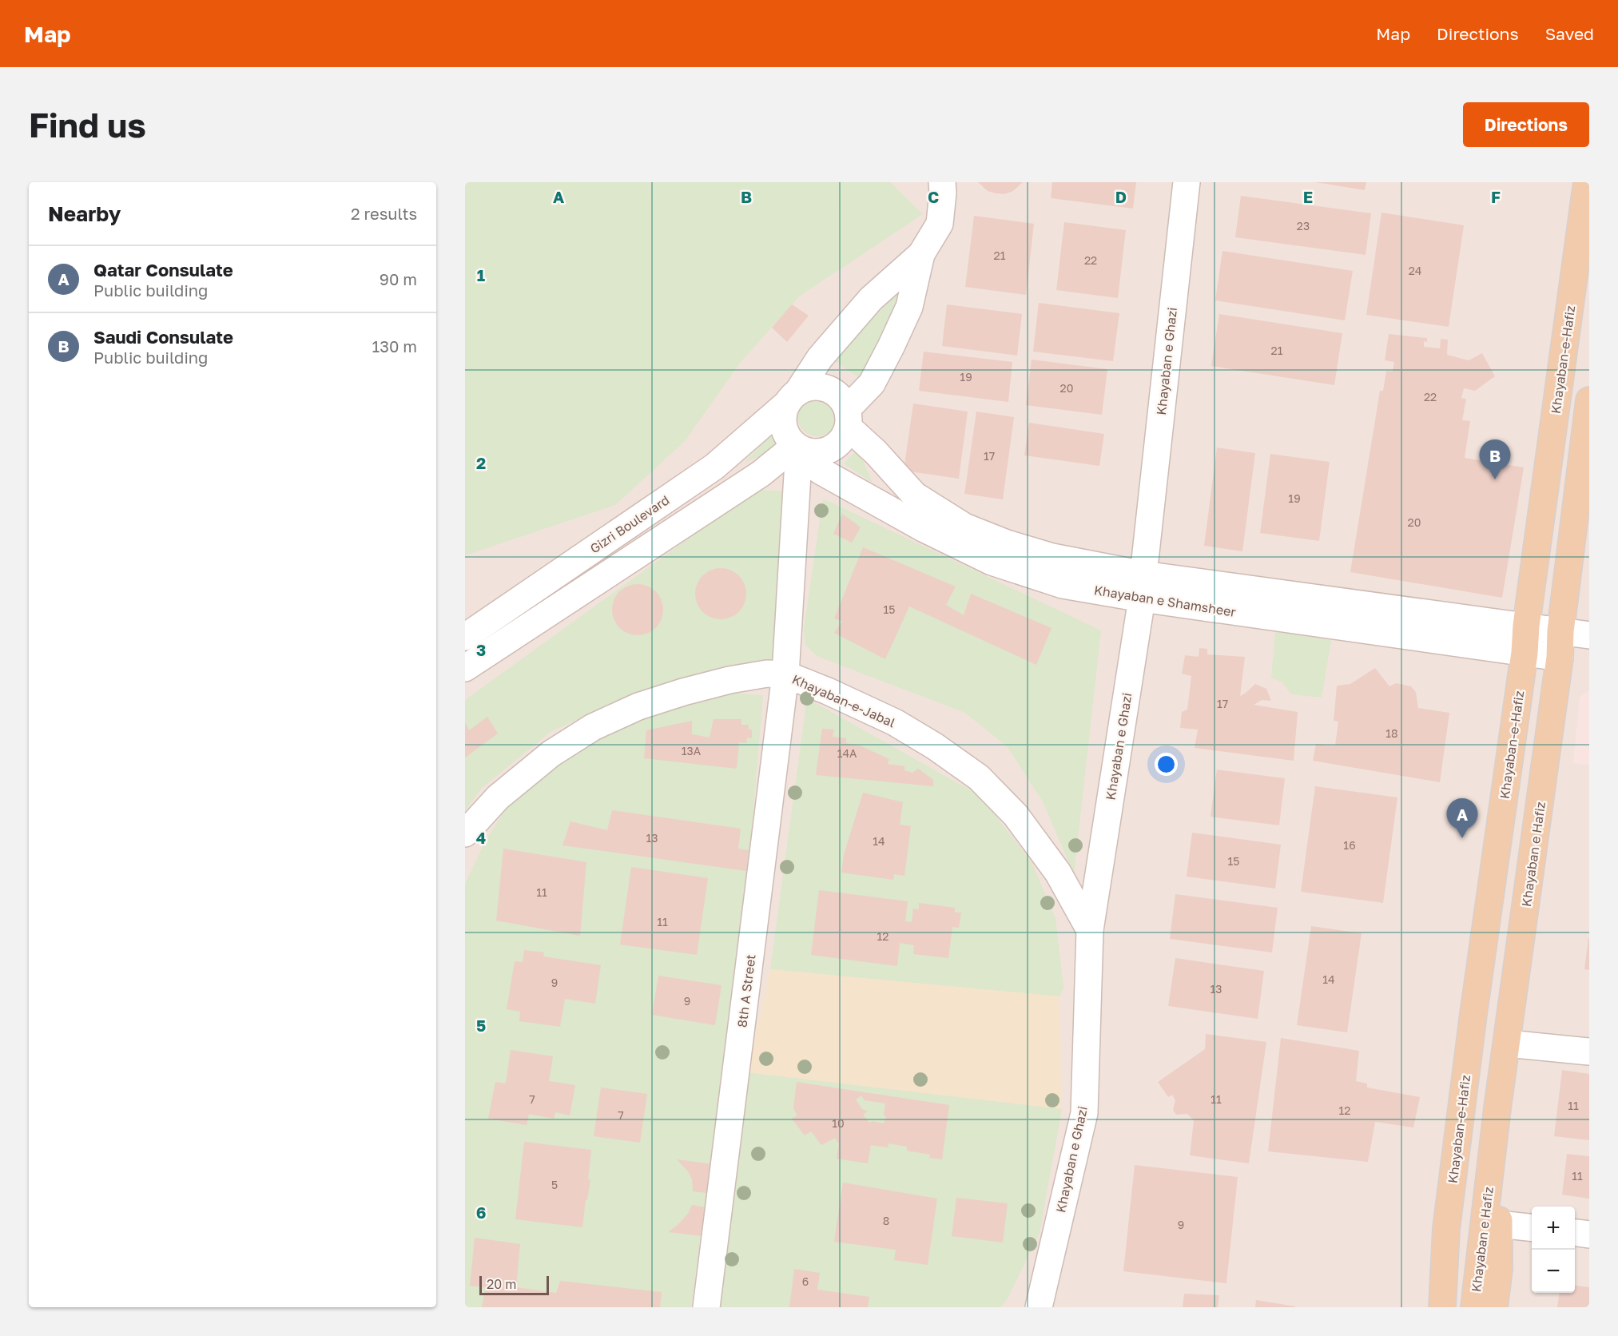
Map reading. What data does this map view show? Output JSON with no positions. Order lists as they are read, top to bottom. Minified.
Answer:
{"streets":{"main road":["Khayaban-e-Hafiz","Khayaban e Hafiz"],"street":["Khayaban e Ghazi","Gizri Boulevard","Khayaban e Shamsheer","Khayaban-e-Jabal","8th A Street"]},"crossings":[["Khayaban-e-Hafiz","Khayaban e Shamsheer"],["Khayaban e Ghazi","Khayaban e Shamsheer"],["Khayaban e Ghazi","Khayaban-e-Jabal"],["Gizri Boulevard","Khayaban e Shamsheer"],["Gizri Boulevard","8th A Street"],["Khayaban e Shamsheer","Khayaban e Hafiz"],["Khayaban e Shamsheer","8th A Street"],["Khayaban-e-Jabal","8th A Street"]],"house_numbers":["23","21","22","24","21","19","20","22","17","19","20","15","17","18","13A","14A","13","14","16","15","11","11","12","14","9","13","9","7","11","11","12","7","10","11","5","8","9","6"],"scale_bar":"20 m","page":{"header":"Map","nav":["Map","Directions","Saved"],"buttons":"Directions","title":"Find us","heading":["Nearby","2 results"],"list":[{"mark":"A","name":"Qatar Consulate","note":"Public building","value":"90 m"},{"mark":"B","name":"Saudi Consulate","note":"Public building","value":"130 m"}],"pins":["B","A"],"map_buttons":["+","−"],"scale":"20 m"},"grid":{"columns":["A","B","C","D","E","F"],"rows":["1","2","3","4","5","6"]}}
